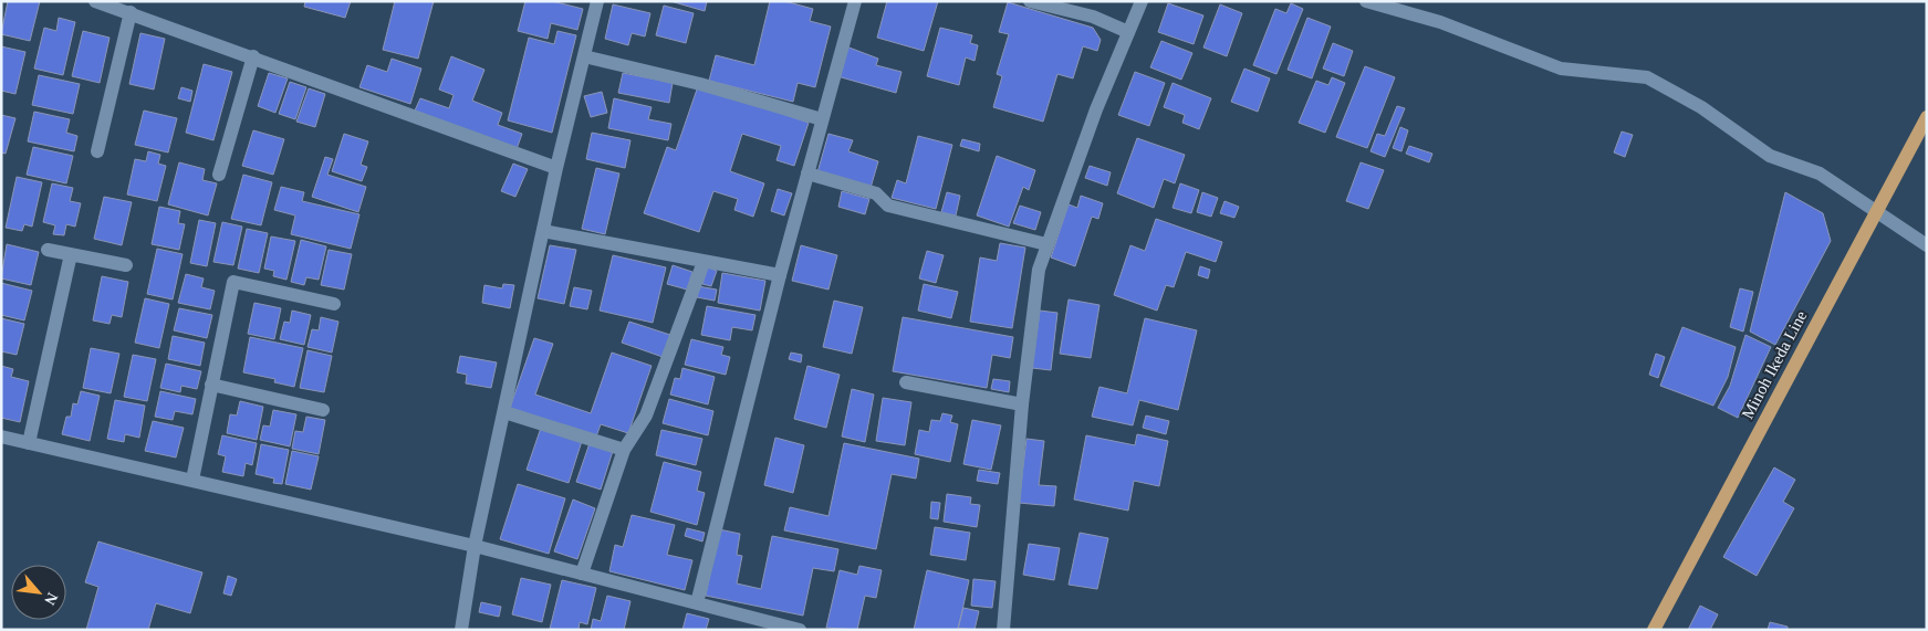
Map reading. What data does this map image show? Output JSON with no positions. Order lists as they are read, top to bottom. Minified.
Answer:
{"streets":{"main road":["Minoh Ikeda Line"]},"north":"bottom right"}
